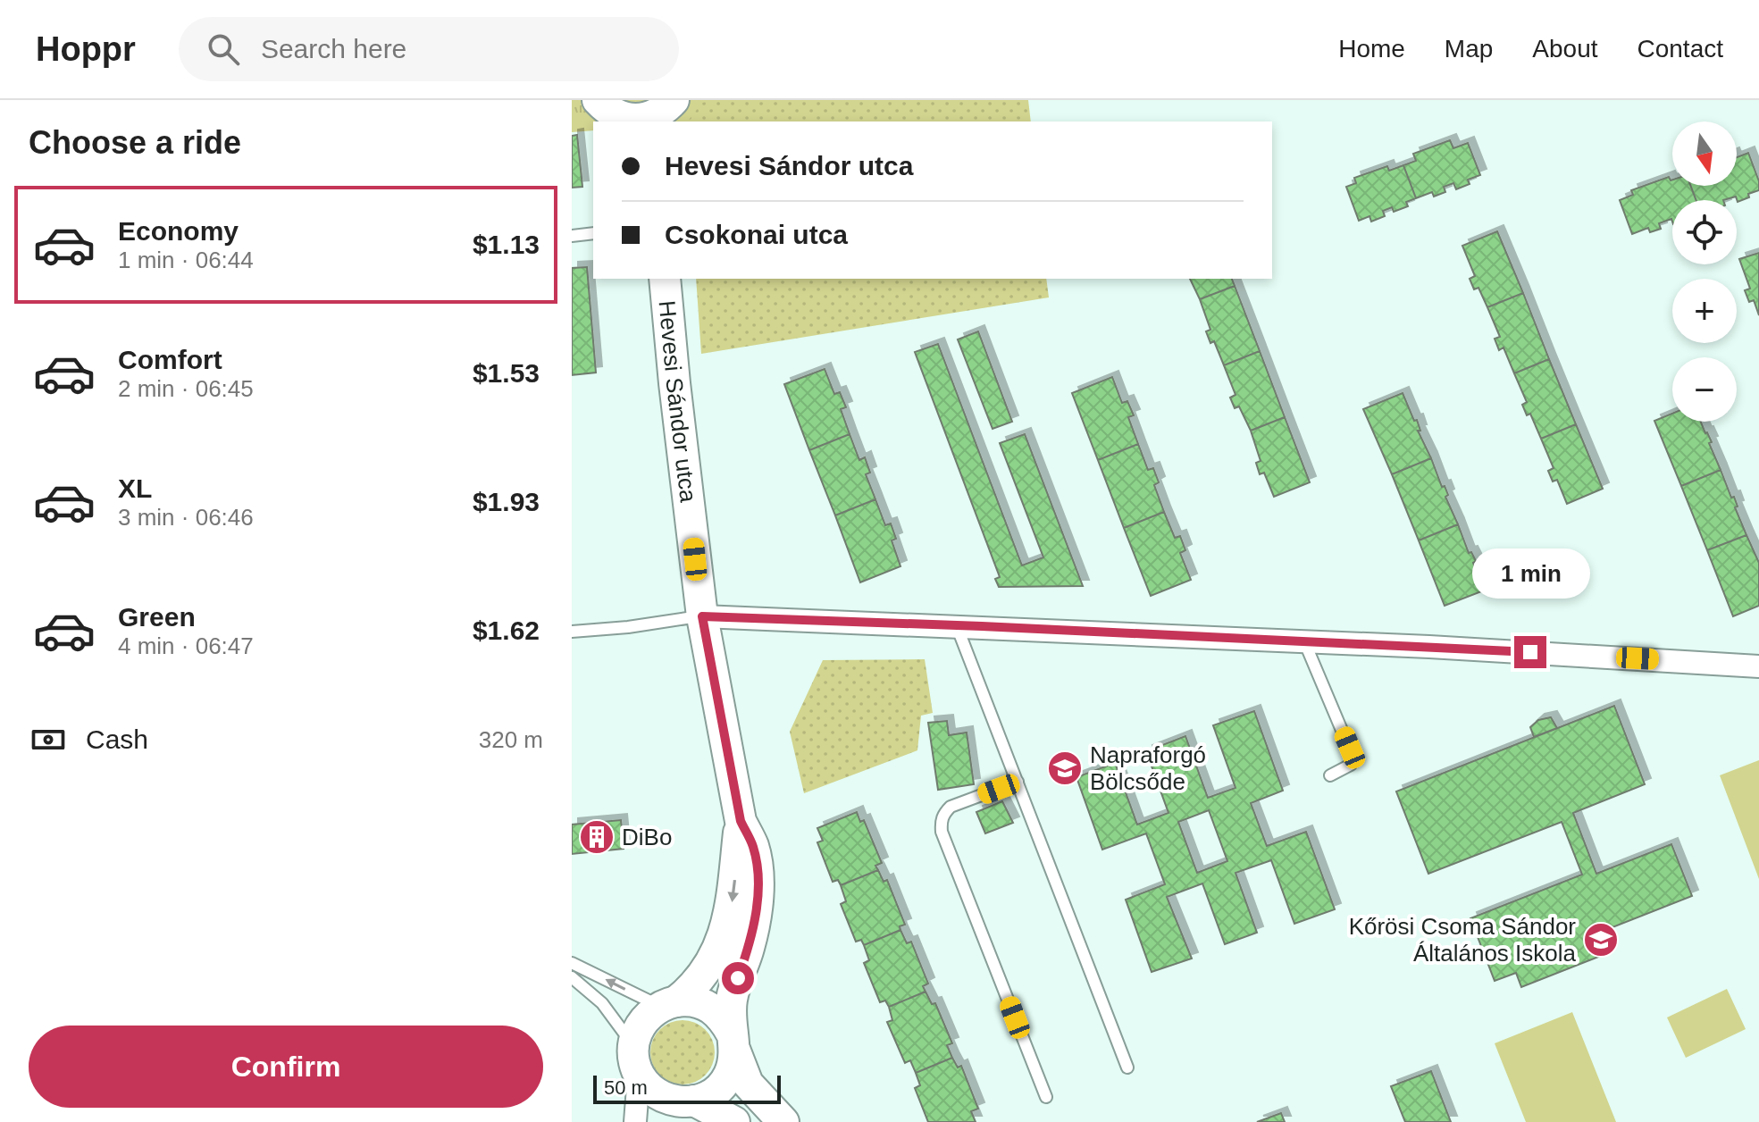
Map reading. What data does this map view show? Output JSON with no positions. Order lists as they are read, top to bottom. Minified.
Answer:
{"streets":{"main road":["Hevesi Sándor utca"]},"places":{"school or university":["Napraforgó Bölcsőde","Kőrösi Csoma Sándor Általános Iskola"],"building":["DiBo"]},"scale_bar":"50 m","north":"bottom","page":{"header":"Hoppr","search":"Search here","nav":["Home","Map","About","Contact"],"heading":"Choose a ride","map_buttons":["+","−"],"banner":["Hevesi Sándor utca","Csokonai utca"],"list":[{"name":"Economy","note":"1 min · 06:44","value":"$1.13"},{"name":"Comfort","note":"2 min · 06:45","value":"$1.53"},{"name":"XL","note":"3 min · 06:46","value":"$1.93"},{"name":"Green","note":"4 min · 06:47","value":"$1.62"}],"bubble":"1 min","pay":["Cash","320 m"],"buttons":"Confirm","scale":"50 m"}}
